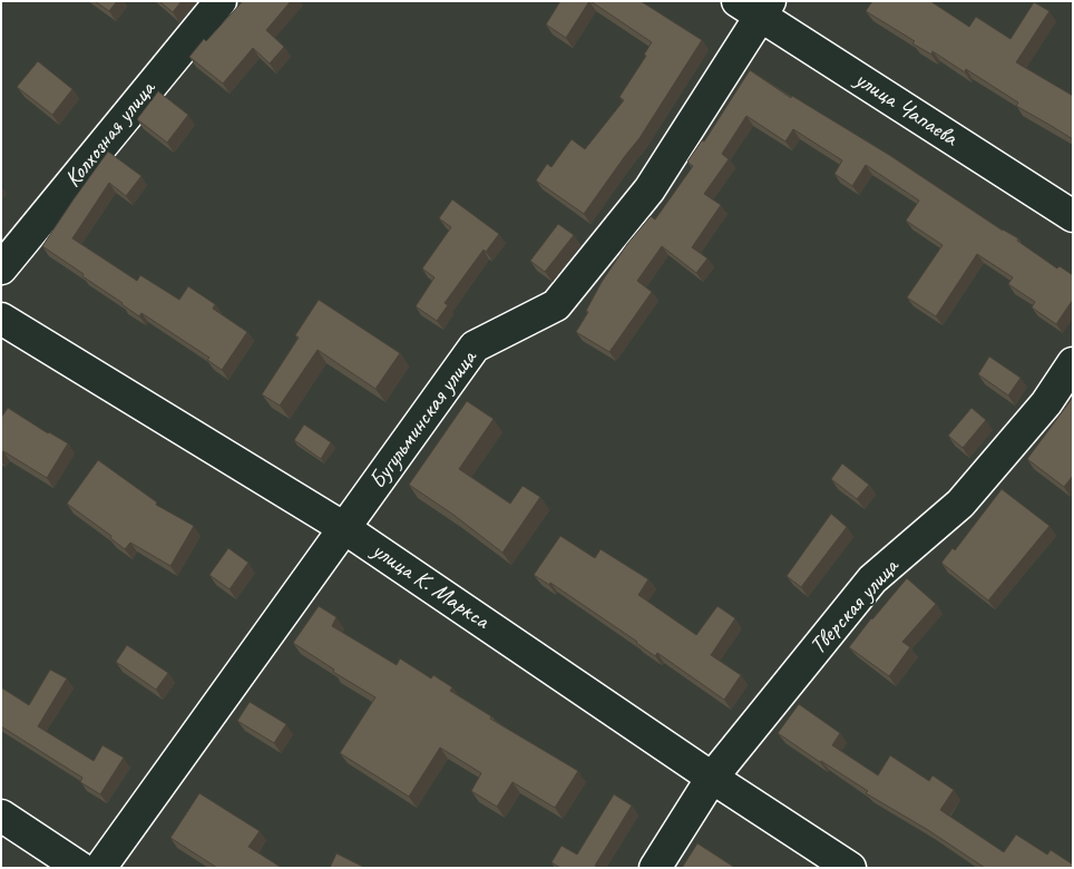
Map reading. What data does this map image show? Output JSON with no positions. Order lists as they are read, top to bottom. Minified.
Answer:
{"streets":{"street":["улица Чапаева","Колхозная улица","Бугульминская улица","улица К. Маркса","Тверская улица"]},"crossings":[["улица Чапаева","Бугульминская улица"],["Бугульминская улица","улица К. Маркса"],["улица К. Маркса","Тверская улица"]]}
